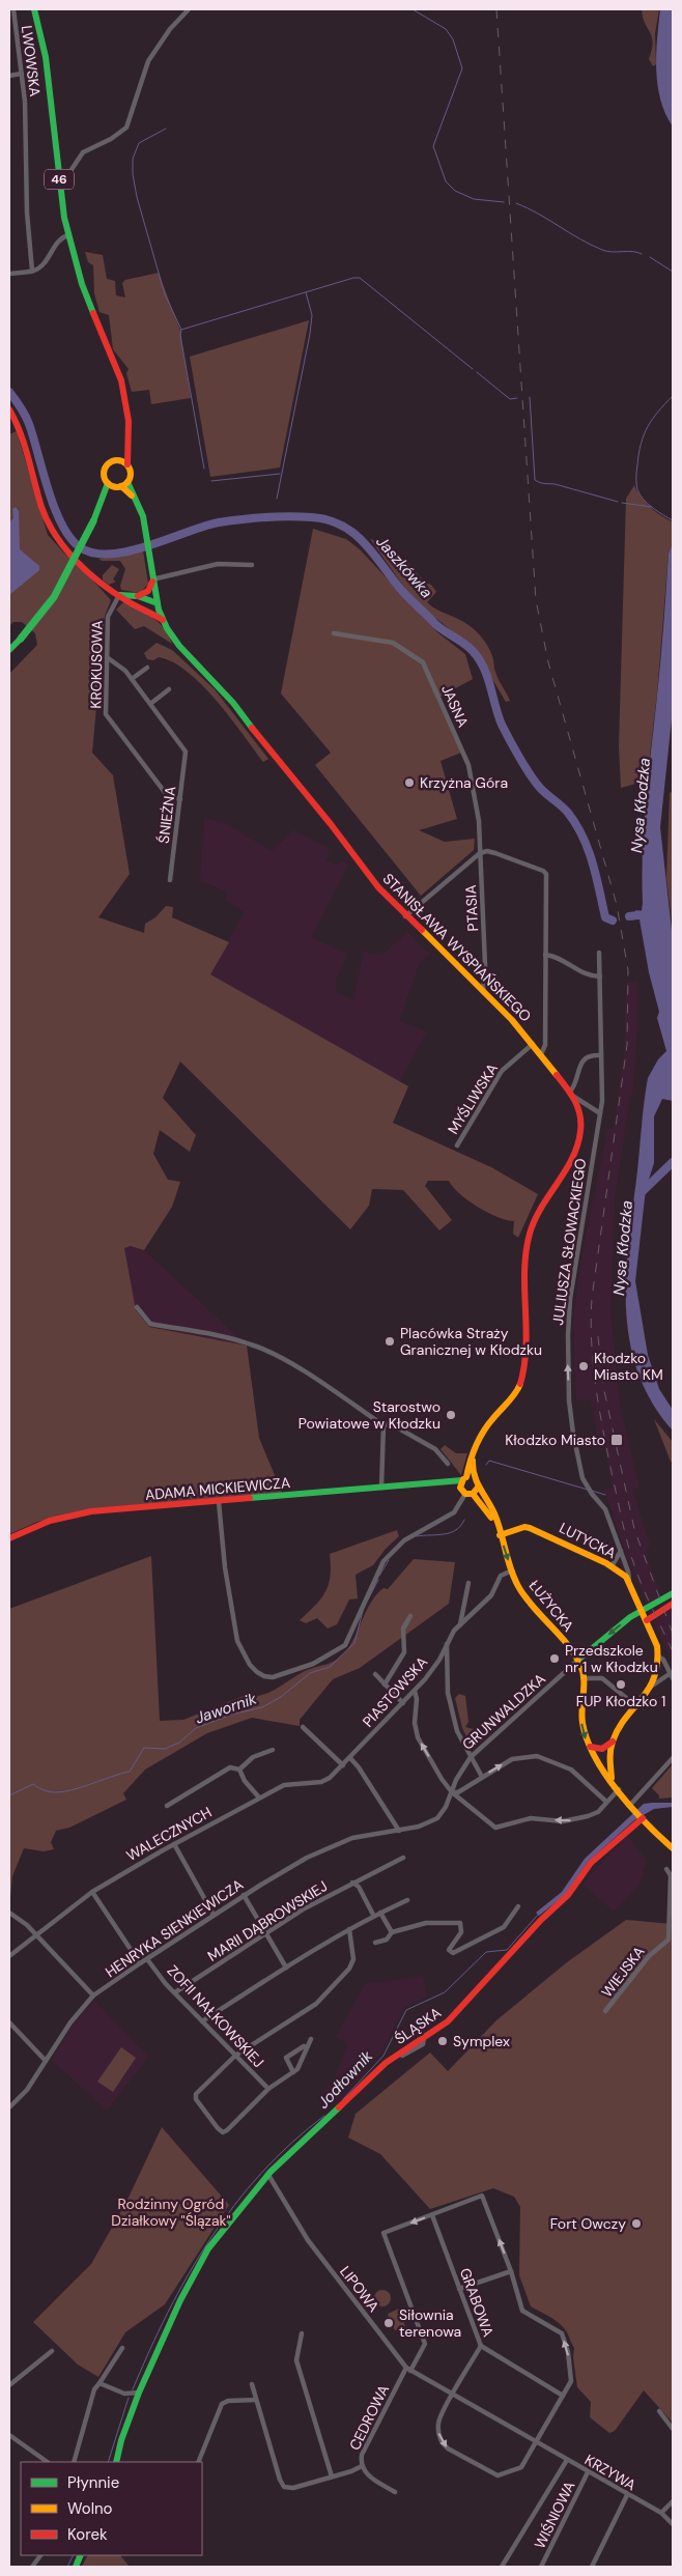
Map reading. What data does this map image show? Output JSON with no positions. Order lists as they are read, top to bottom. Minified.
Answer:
{"streets":{"main road":["46","STANISŁAWA WYSPIAŃSKIEGO","ADAMA MICKIEWICZA","LUTYCKA","ŁUŻYCKA","GRUNWALDZKA","ŚLĄSKA"],"street":["LWOWSKA","KROKUSOWA","JASNA","ŚNIEŻNA","PTASIA","MYŚLIWSKA","JULIUSZA SŁOWACKIEGO","PIASTOWSKA","WALECZNYCH","MARII DĄBROWSKIEJ","HENRYKA SIENKIEWICZA","WIEJSKA","ZOFII NAŁKOWSKIEJ","LIPOWA","GRABOWA","CEDROWA","KRZYWA","WIŚNIOWA"]},"crossings":[["46","STANISŁAWA WYSPIAŃSKIEGO"],["KROKUSOWA","ŚNIEŻNA"],["JASNA","PTASIA"],["PTASIA","STANISŁAWA WYSPIAŃSKIEGO"],["STANISŁAWA WYSPIAŃSKIEGO","MYŚLIWSKA"],["STANISŁAWA WYSPIAŃSKIEGO","ADAMA MICKIEWICZA"],["STANISŁAWA WYSPIAŃSKIEGO","ŁUŻYCKA"],["JULIUSZA SŁOWACKIEGO","LUTYCKA"],["ADAMA MICKIEWICZA","ŁUŻYCKA"],["LUTYCKA","ŁUŻYCKA"],["LUTYCKA","GRUNWALDZKA"],["ŁUŻYCKA","PIASTOWSKA"],["ŁUŻYCKA","GRUNWALDZKA"],["PIASTOWSKA","WALECZNYCH"],["GRUNWALDZKA","HENRYKA SIENKIEWICZA"],["MARII DĄBROWSKIEJ","ZOFII NAŁKOWSKIEJ"],["HENRYKA SIENKIEWICZA","ZOFII NAŁKOWSKIEJ"],["ŚLĄSKA","LIPOWA"],["LIPOWA","GRABOWA"],["LIPOWA","CEDROWA"],["LIPOWA","KRZYWA"],["GRABOWA","CEDROWA"],["GRABOWA","KRZYWA"],["KRZYWA","WIŚNIOWA"]],"one_way":["JULIUSZA SŁOWACKIEGO"],"water":["Jaszkówka","Nysa Kłodzka","Jawornik","Jodłownik"],"parks":["Rodzinny Ogród Działkowy \"Ślązak\""],"places":{"other":["Krzyżna Góra","Placówka Straży Granicznej w Kłodzku","Kłodzko Miasto KM","Starostwo Powiatowe w Kłodzku","Przedszkole nr 1 w Kłodzku","FUP Kłodzko 1","Symplex","Fort Owczy","Siłownia terenowa"],"transit":["Kłodzko Miasto"]},"legend":["Płynnie","Wolno","Korek"]}
